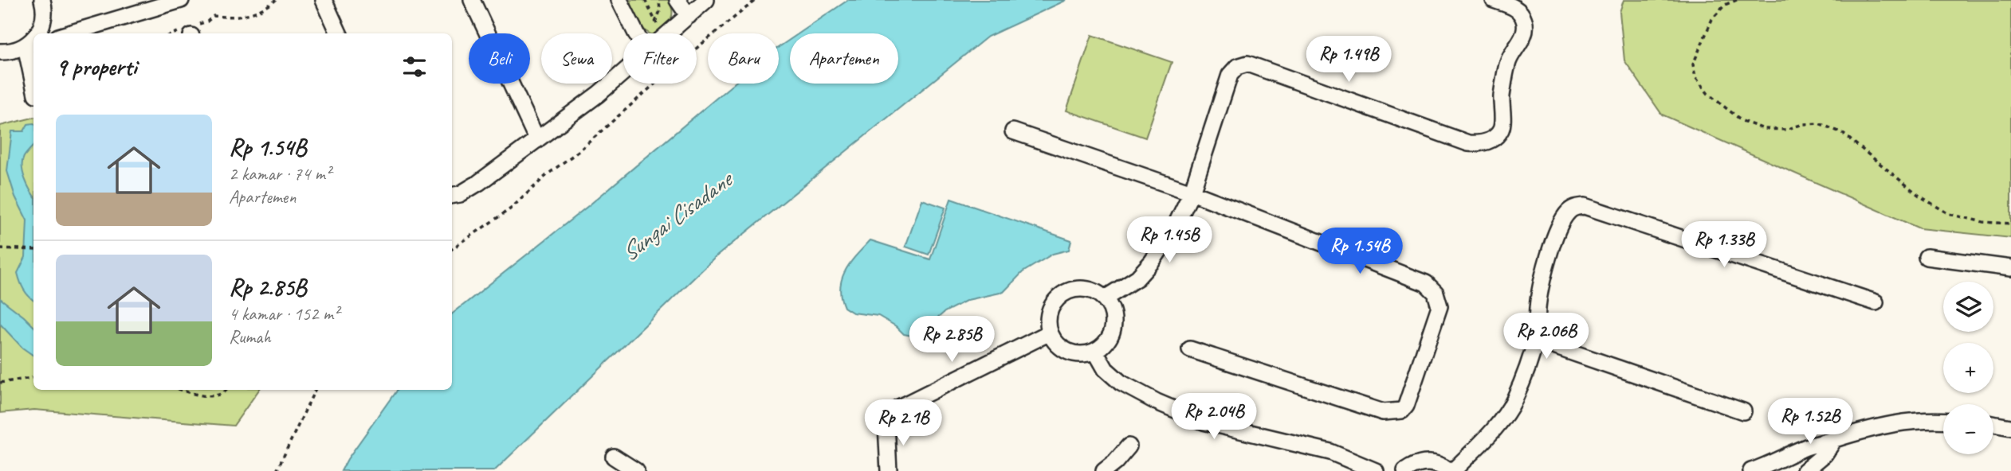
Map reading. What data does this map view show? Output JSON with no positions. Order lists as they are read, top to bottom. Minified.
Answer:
{"water":["Sungai Cisadane"],"page":{"chip":["Beli","Sewa","Filter","Baru","Apartemen"],"heading":"9 properti","price":["Rp 1.49B","Rp 1.45B","Rp 1.33B","Rp 1.54B","Rp 2.06B","Rp 2.85B","Rp 2.04B","Rp 1.52B","Rp 2.1B"],"list":[{"name":"Rp 1.54B","note":"2 kamar · 74 m² · Apartemen"},{"name":"Rp 2.85B","note":"4 kamar · 152 m² · Rumah"}],"map_buttons":["+","−"]}}
